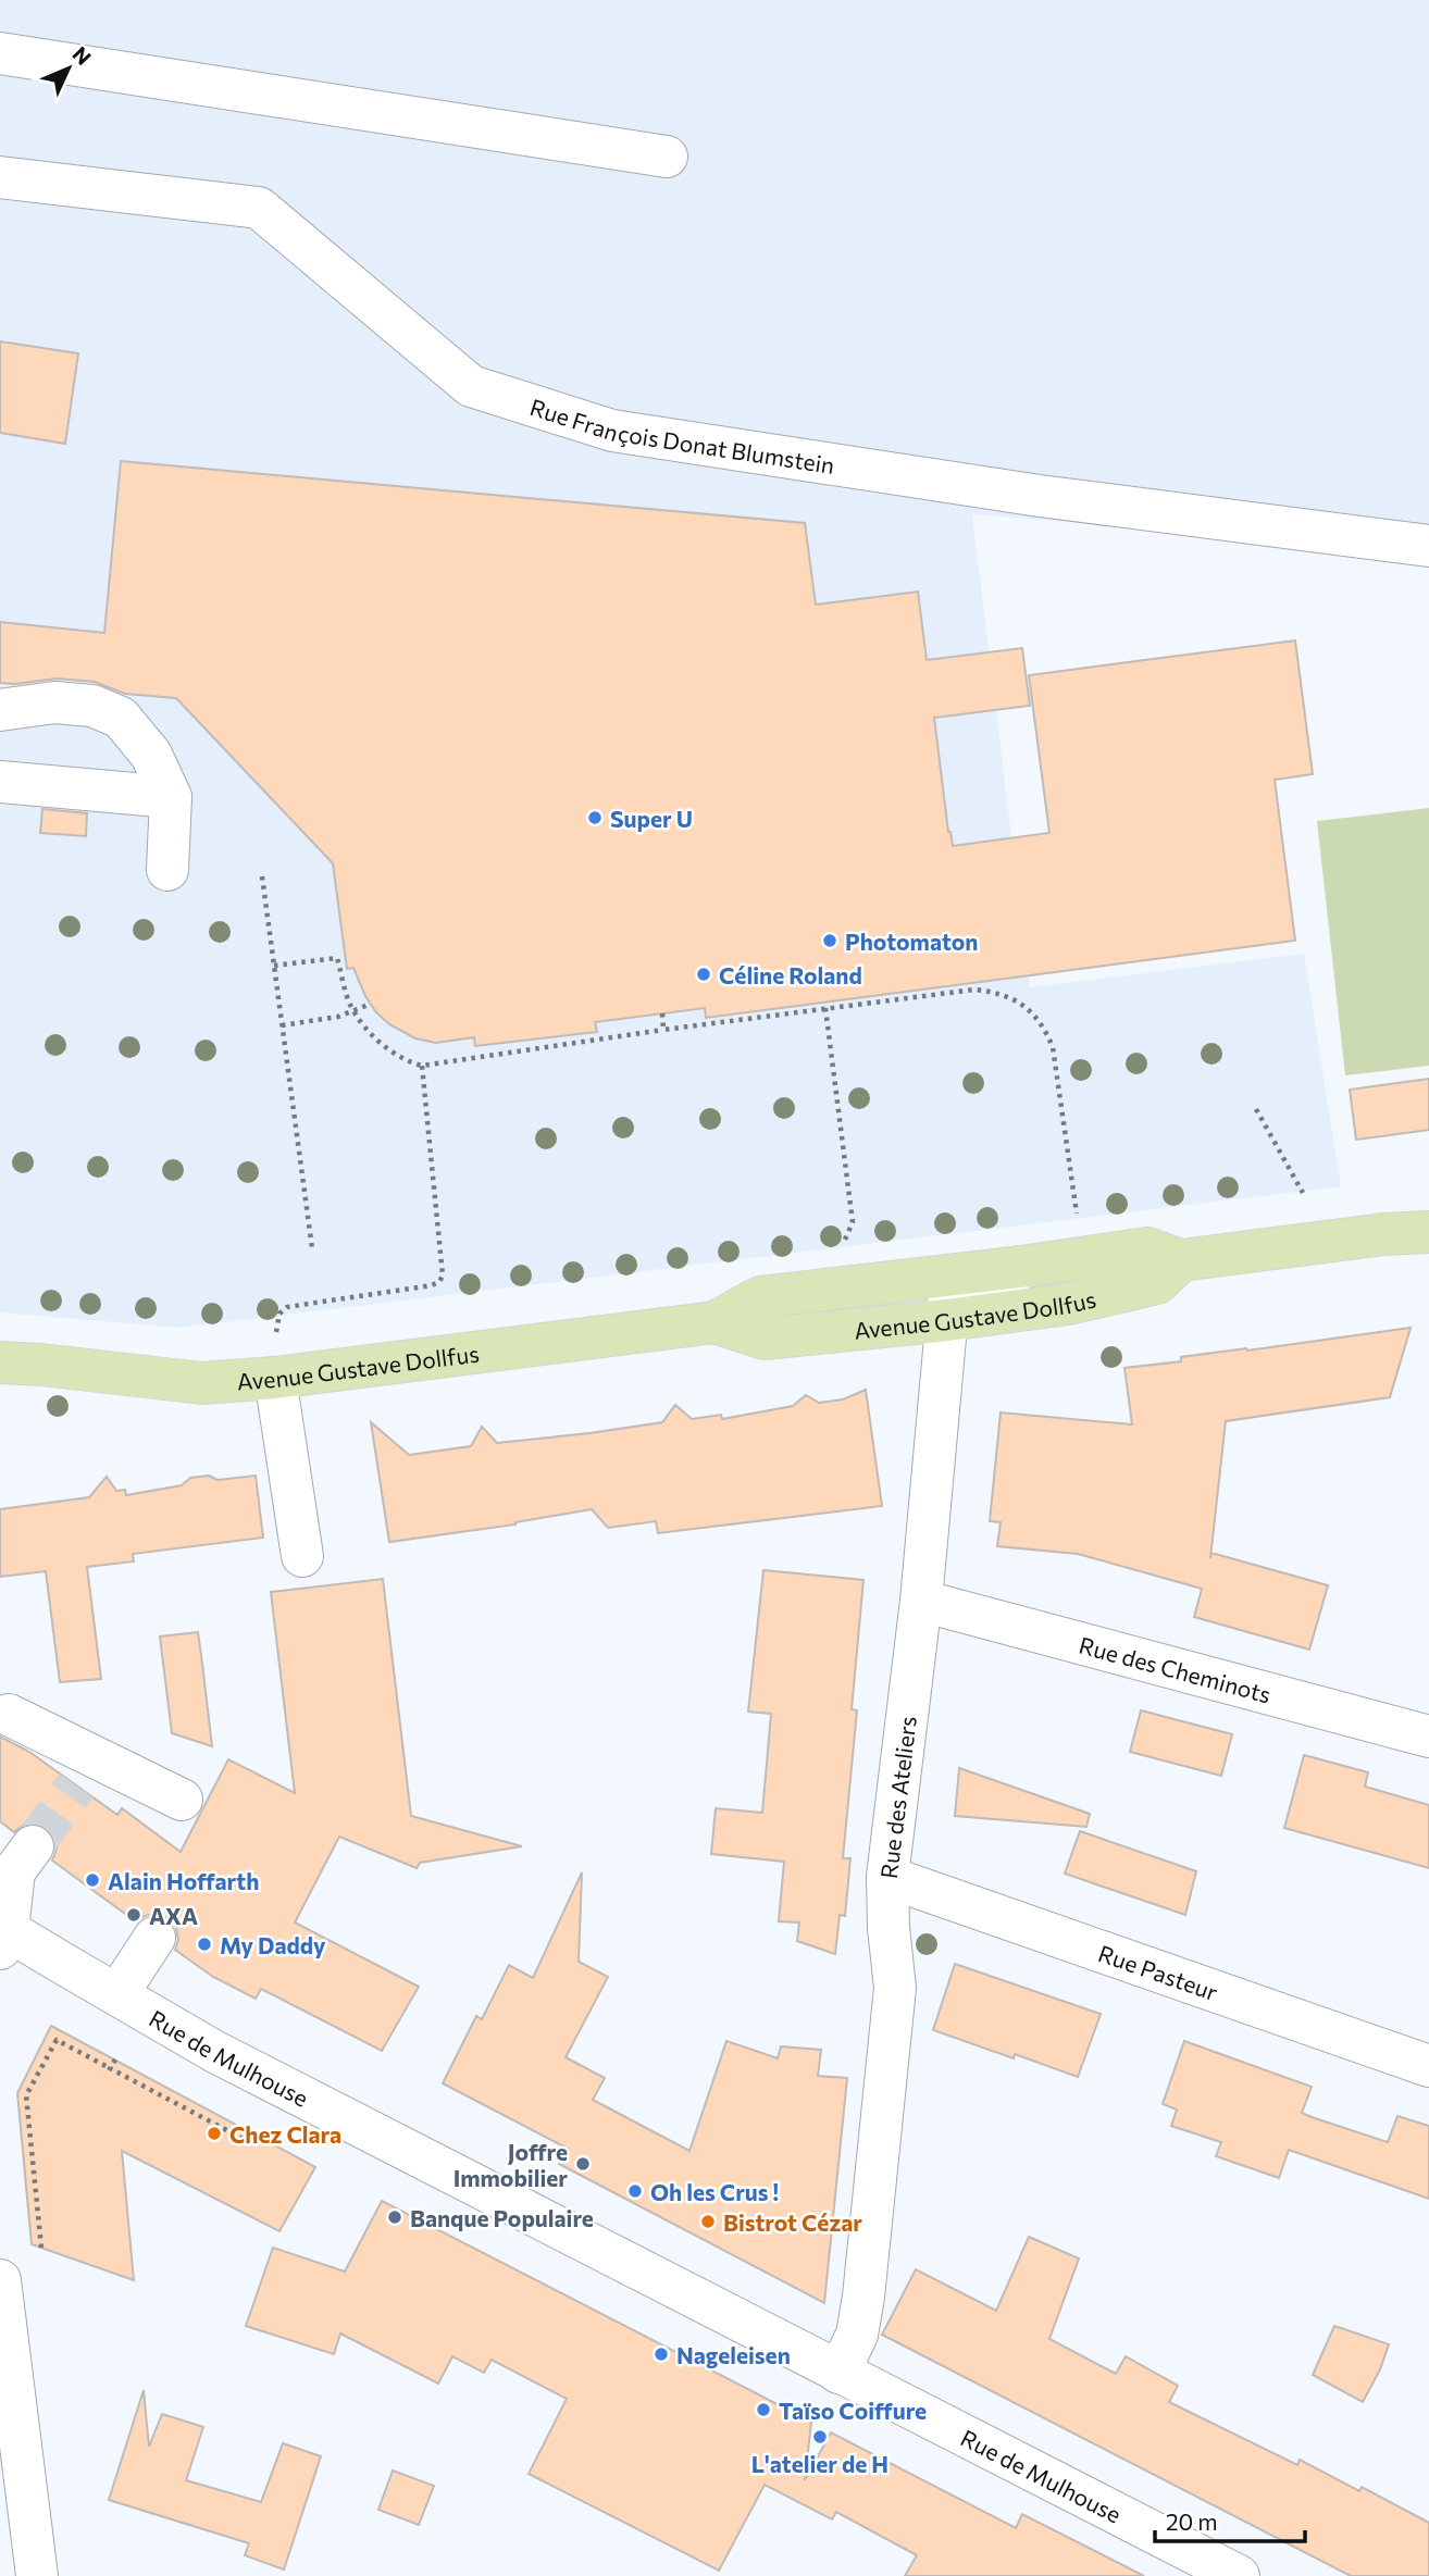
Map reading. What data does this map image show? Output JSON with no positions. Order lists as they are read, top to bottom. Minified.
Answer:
{"streets":{"main road":["Avenue Gustave Dollfus"],"street":["Rue François Donat Blumstein","Rue des Cheminots","Rue des Ateliers","Rue Pasteur","Rue de Mulhouse"]},"crossings":[["Avenue Gustave Dollfus","Rue des Ateliers"],["Rue des Cheminots","Rue des Ateliers"],["Rue des Ateliers","Rue Pasteur"],["Rue des Ateliers","Rue de Mulhouse"]],"places":["Super U","Photomaton","Céline Roland","Alain Hoffarth","AXA","My Daddy","Chez Clara","Joffre Immobilier","Oh les Crus !","Banque Populaire","Bistrot Cézar","Nageleisen","Taïso Coiffure","L'atelier de H"],"scale_bar":"20 m","north":"top right"}
